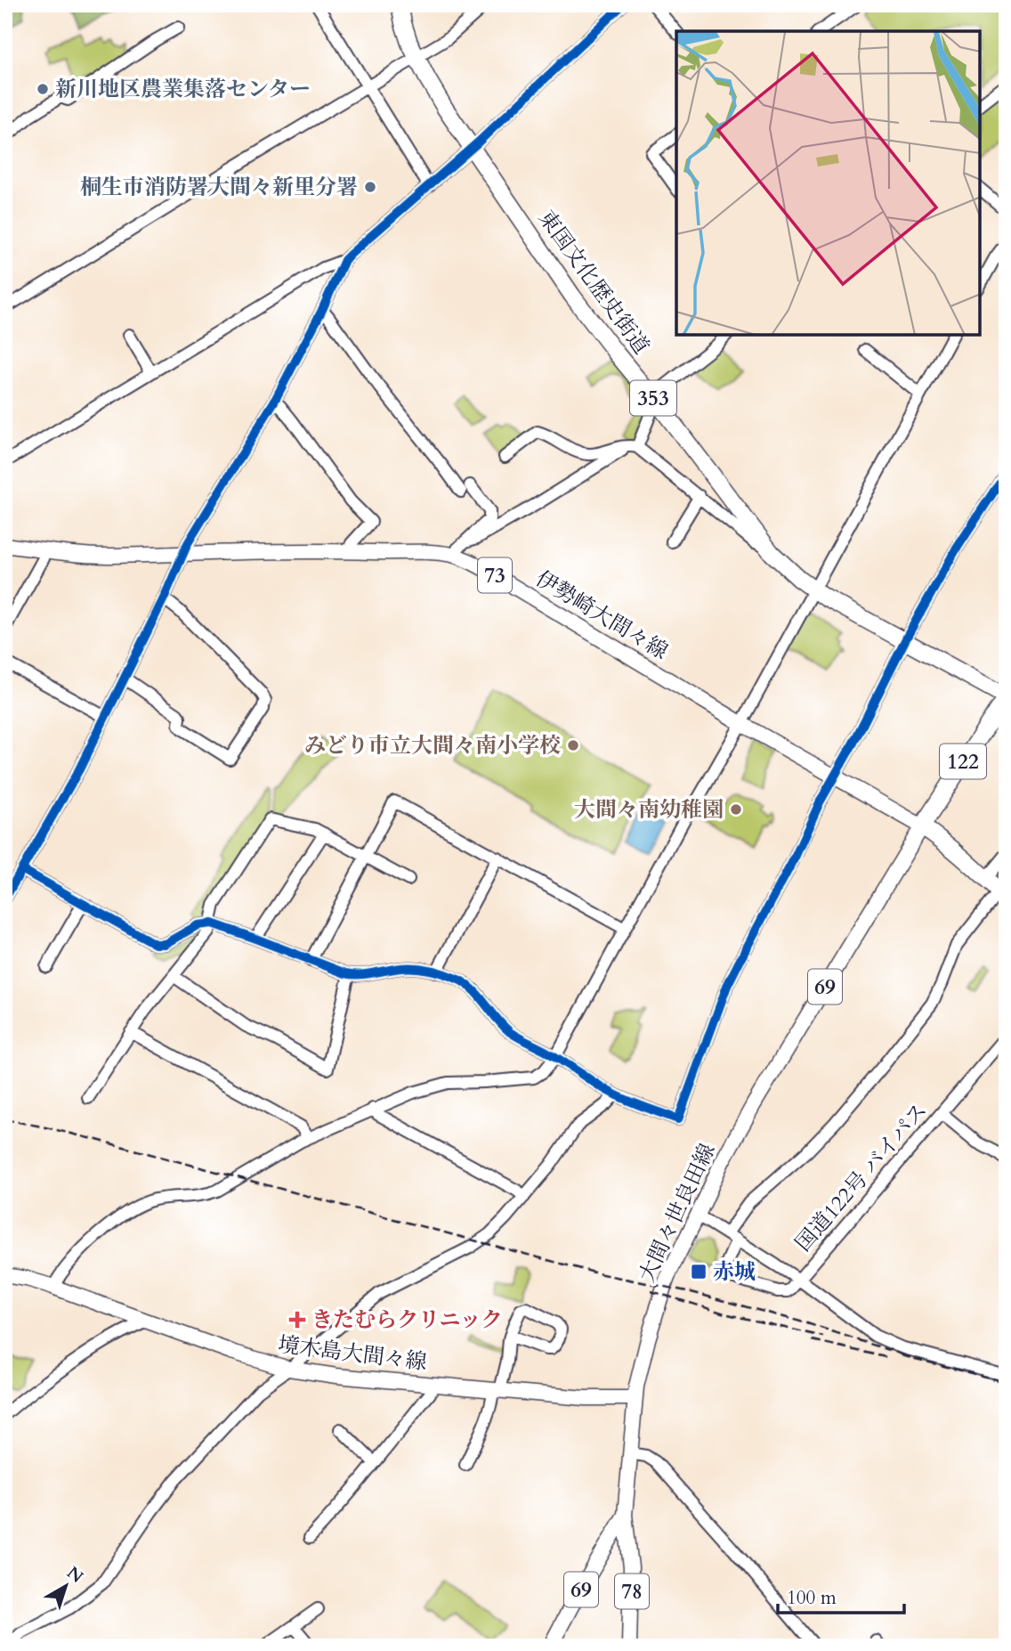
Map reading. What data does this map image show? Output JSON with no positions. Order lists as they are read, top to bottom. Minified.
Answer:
{"streets":{"highway":["東国文化歴史街道","353","122"],"main road":["73","伊勢崎大間々線","69","大間々世良田線","境木島大間々線","78"],"street":["国道122号 バイパス"]},"crossings":[["東国文化歴史街道","伊勢崎大間々線"],["東国文化歴史街道","大間々世良田線"],["伊勢崎大間々線","大間々世良田線"],["国道122号 バイパス","大間々世良田線"],["大間々世良田線","境木島大間々線"],["大間々世良田線","78"]],"places":{"other":["新川地区農業集落センター","桐生市消防署大間々新里分署","みどり市立大間々南小学校","大間々南幼稚園"],"transit":["赤城"],"health":["きたむらクリニック"]},"scale_bar":"100 m","north":"top right"}
